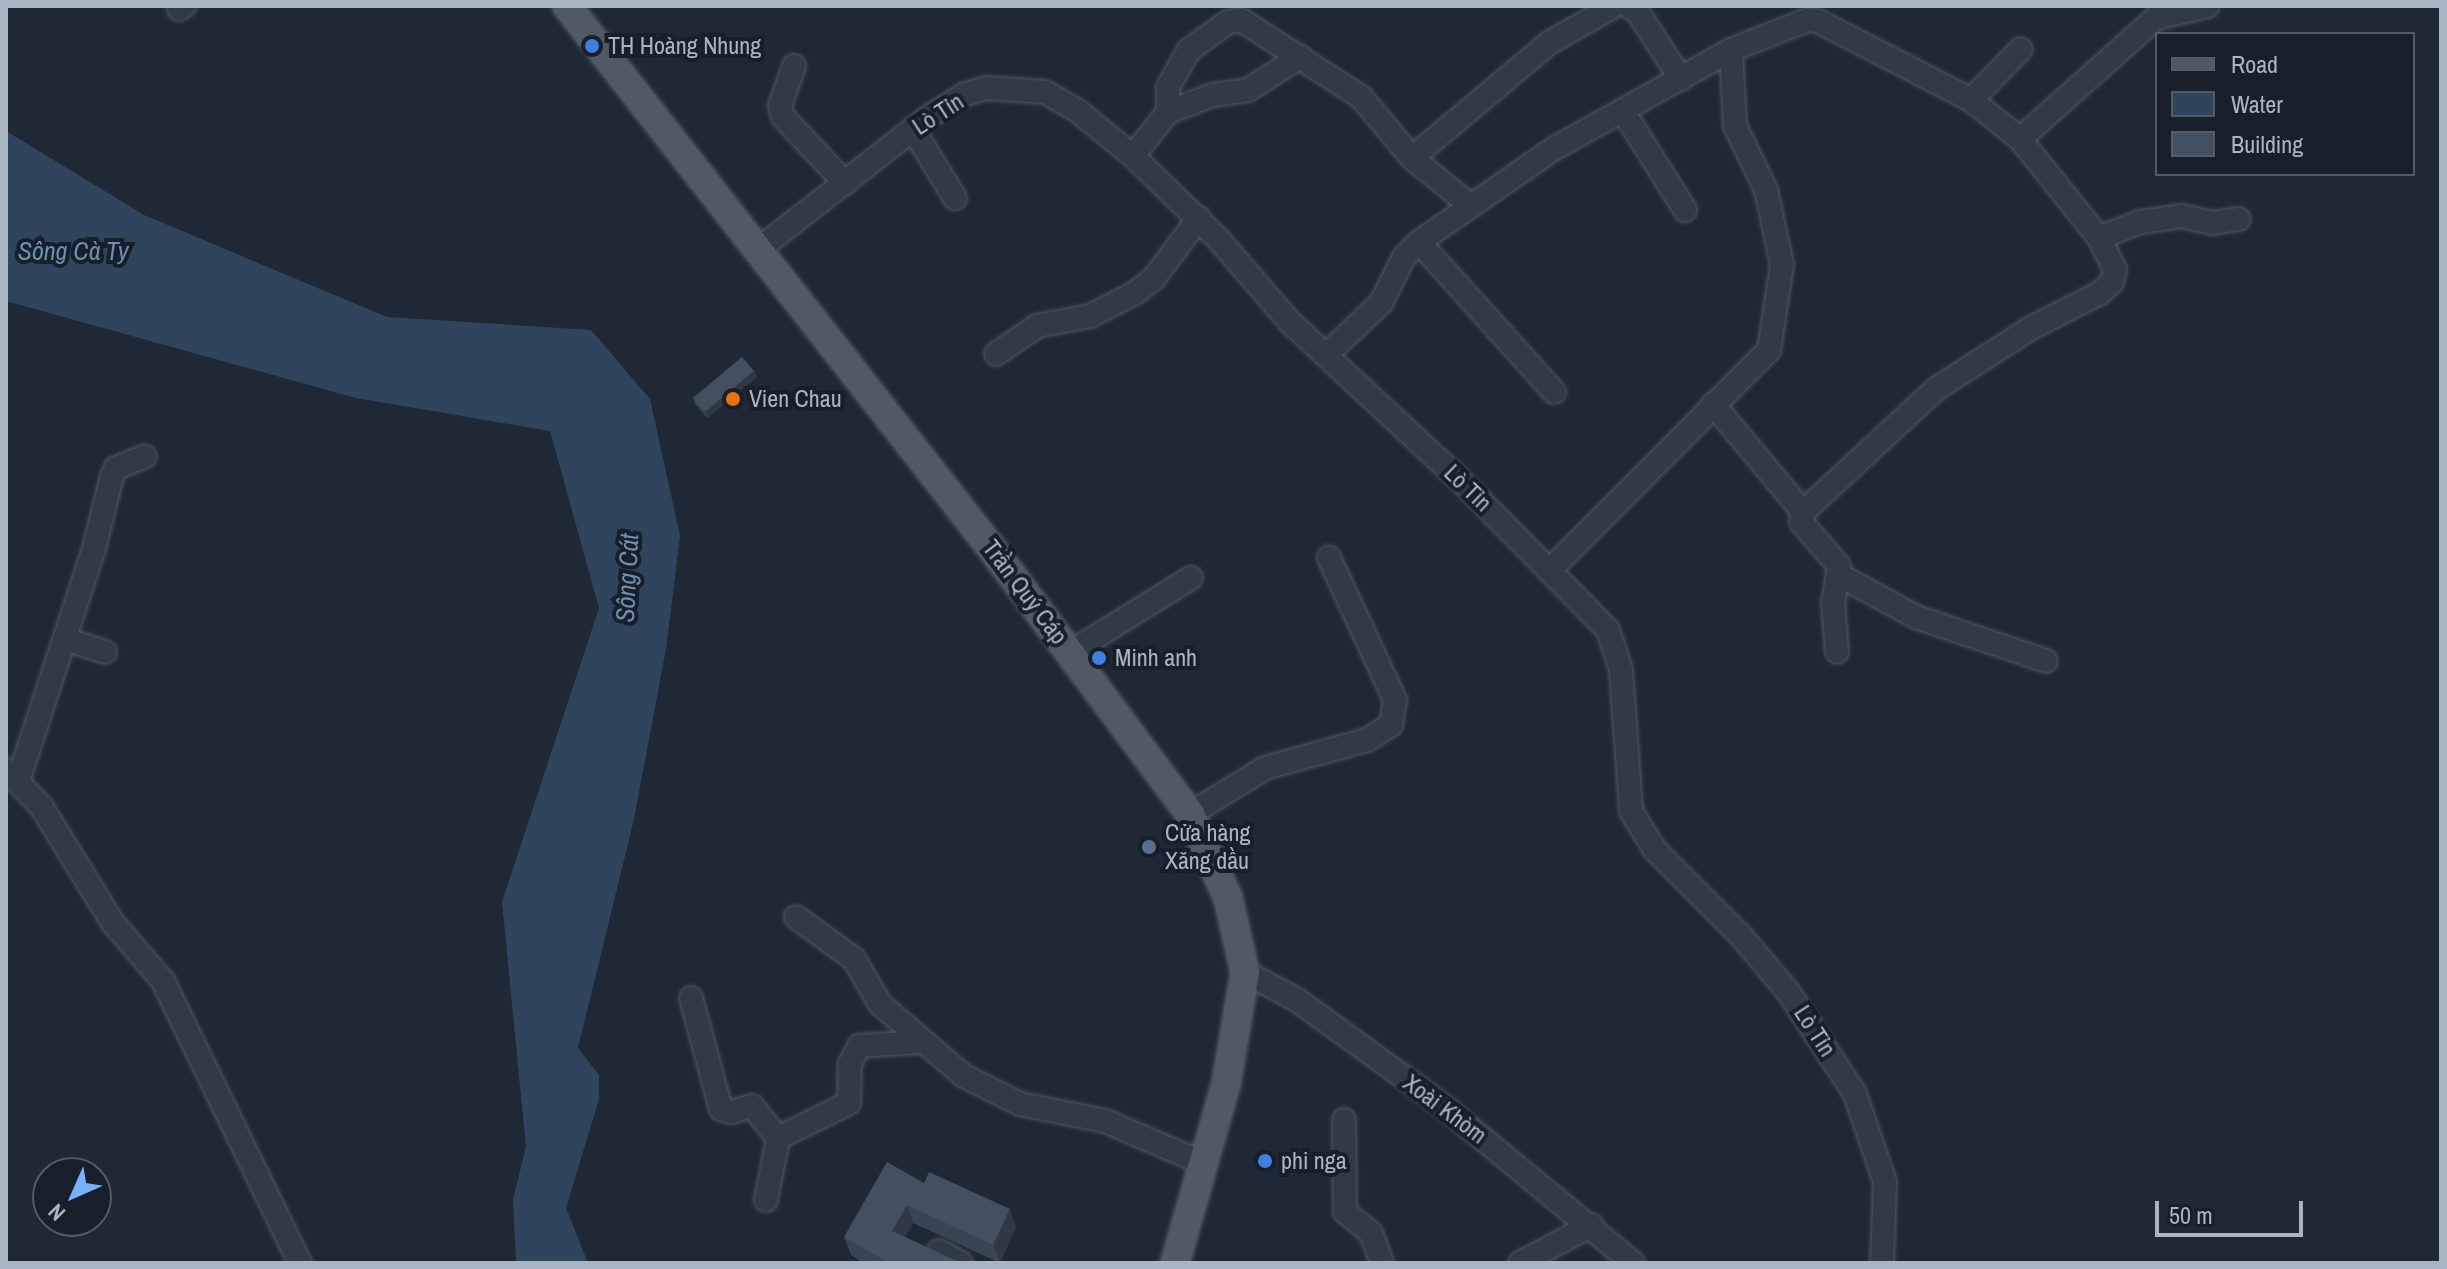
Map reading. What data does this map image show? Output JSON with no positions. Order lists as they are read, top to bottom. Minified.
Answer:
{"streets":{"main road":["Trần Quý Cáp"],"street":["Lò Tỉn","Xoài Khòm"]},"crossings":[["Lò Tỉn","Trần Quý Cáp"],["Trần Quý Cáp","Xoài Khòm"]],"water":["Sông Cà Ty","Sông Cát"],"places":["TH Hoàng Nhung","Vien Chau","Minh anh","Cửa hàng Xăng dầu","phi nga"],"legend":["Road","Water","Building"],"scale_bar":"50 m","north":"bottom left"}
